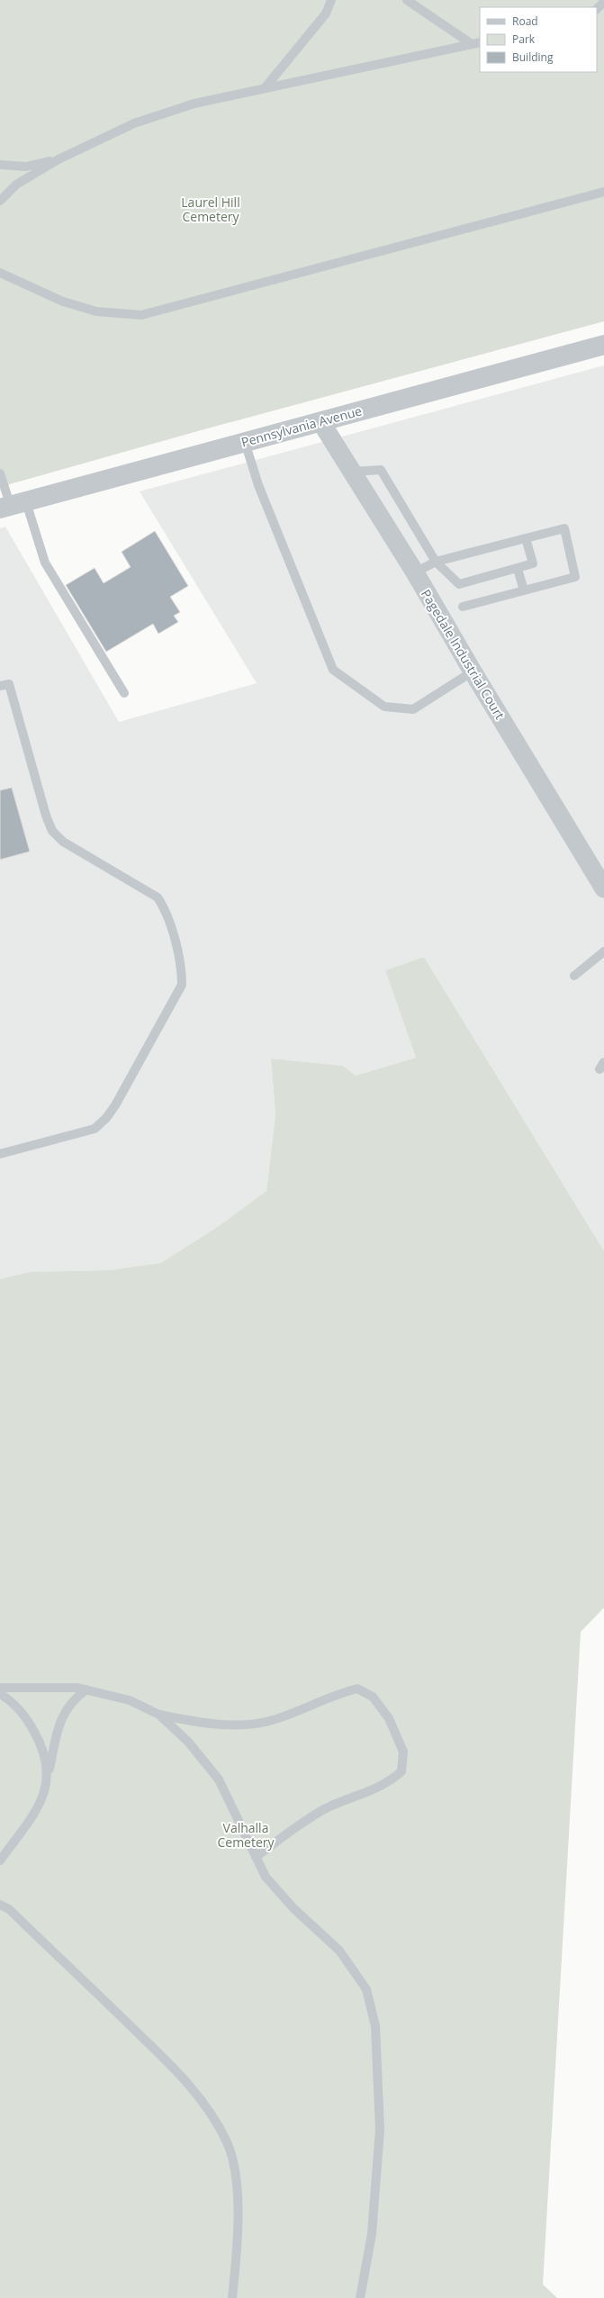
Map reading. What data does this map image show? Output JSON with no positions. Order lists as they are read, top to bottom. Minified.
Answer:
{"streets":{"street":["Pennsylvania Avenue","Pagedale Industrial Court"]},"crossings":[["Pennsylvania Avenue","Pagedale Industrial Court"]],"parks":["Laurel Hill Cemetery","Valhalla Cemetery"],"legend":["Road","Park","Building"]}
